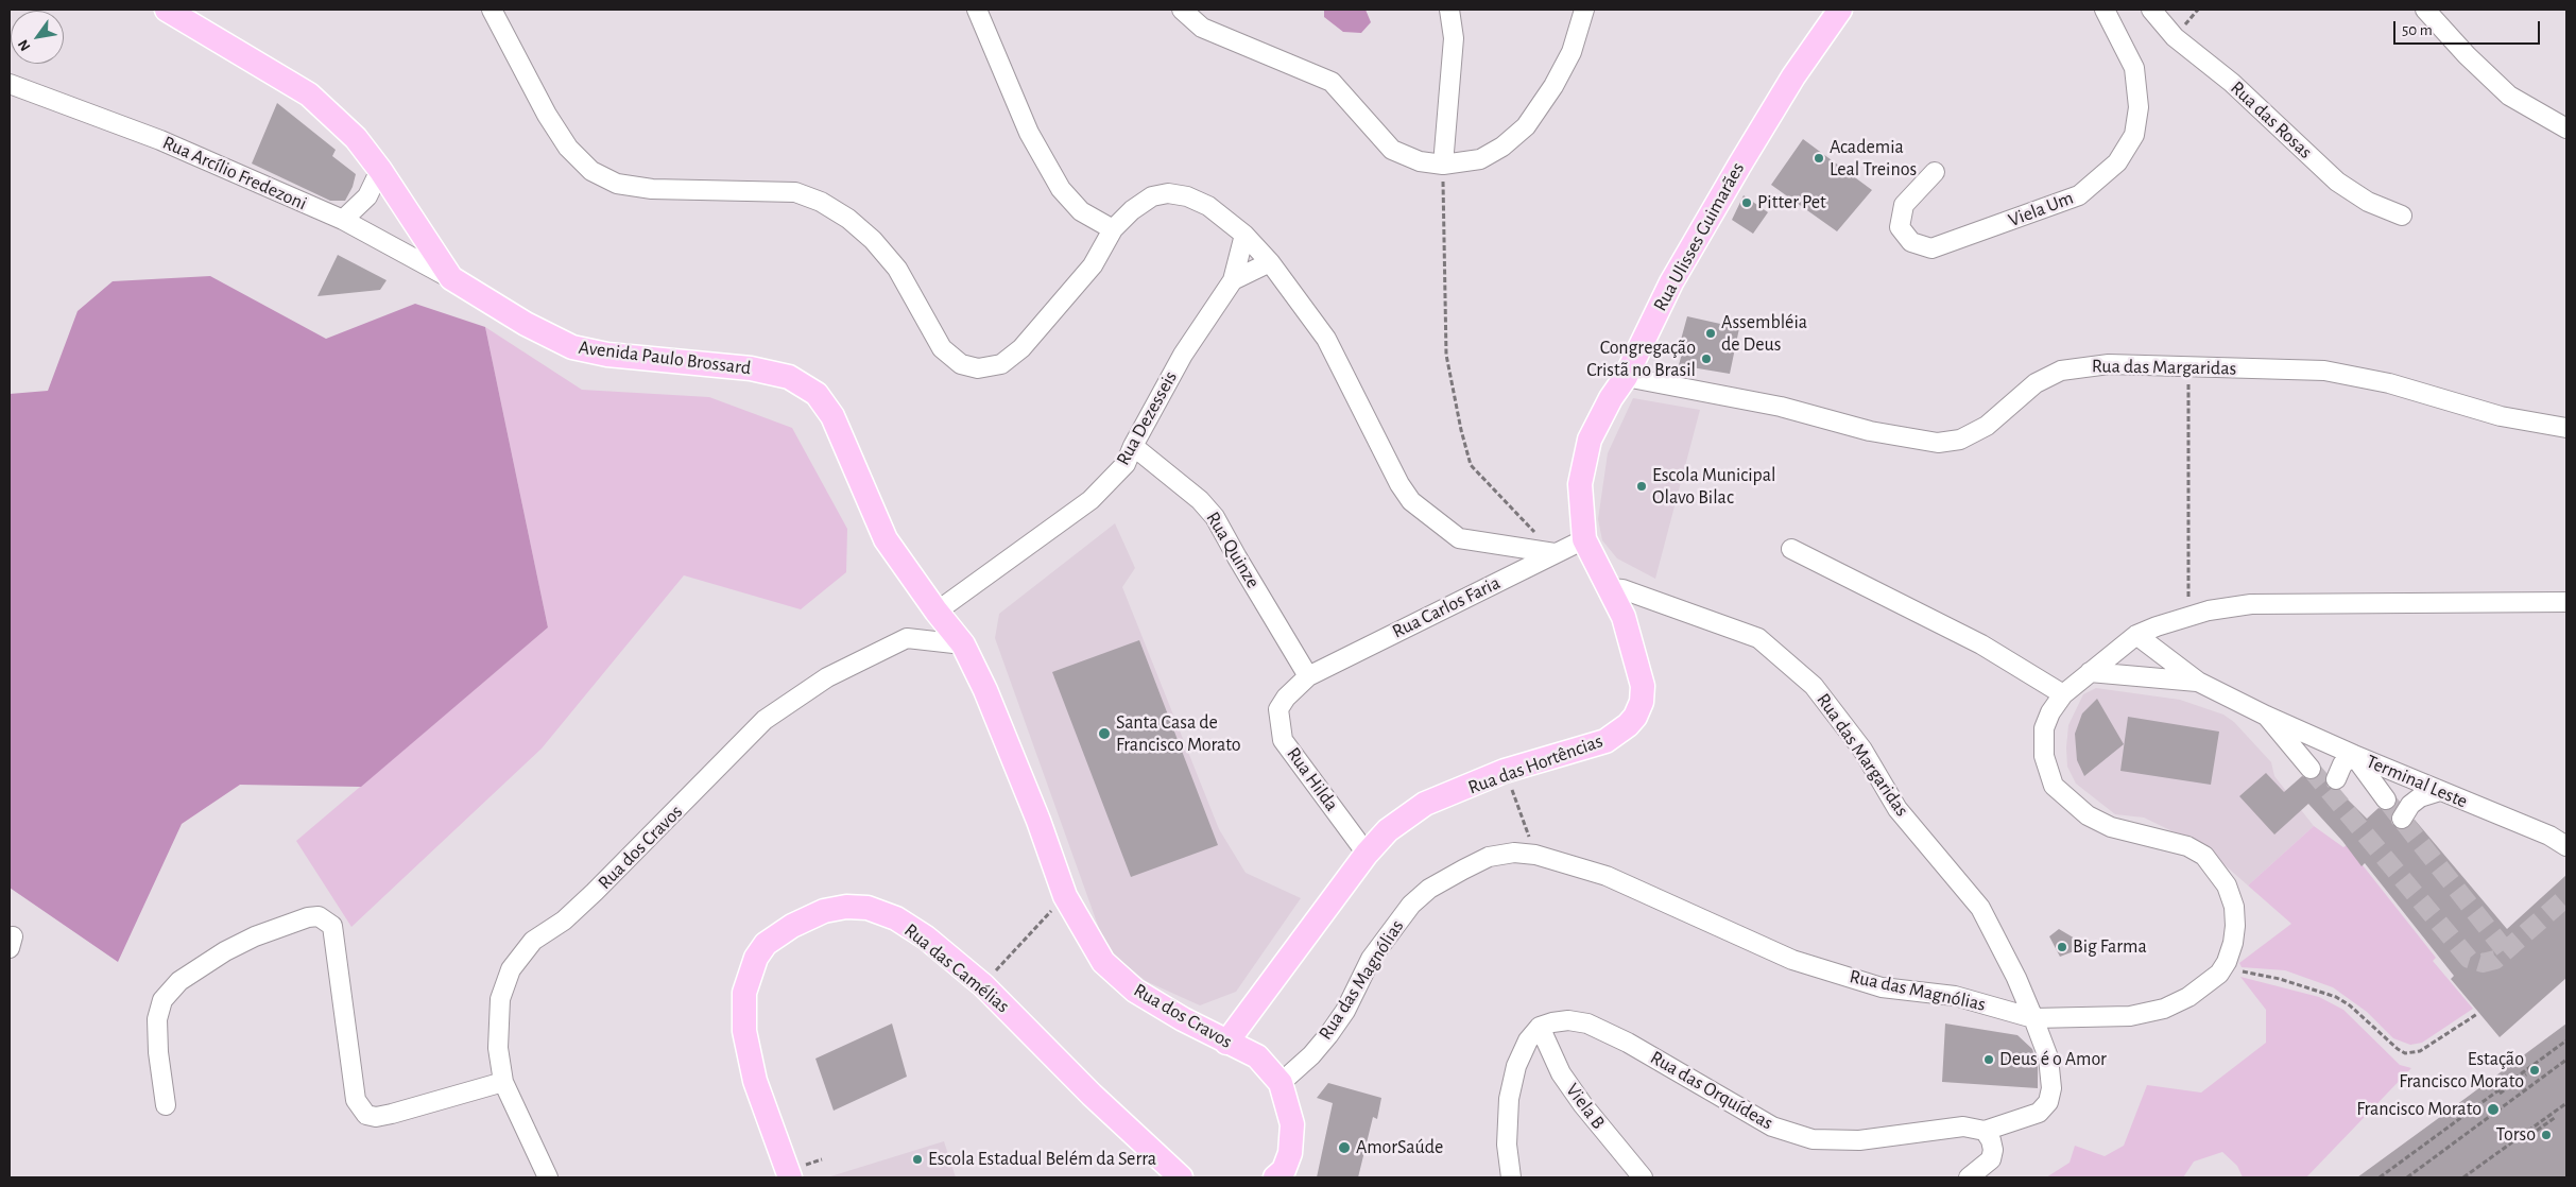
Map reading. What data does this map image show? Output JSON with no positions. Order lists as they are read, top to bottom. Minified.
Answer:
{"streets":{"main road":["Rua Ulisses Guimarães","Avenida Paulo Brossard","Rua das Hortências","Rua dos Cravos","Rua das Camélias"],"street":["Rua das Rosas","Rua Arcílio Fredezoni","Viela Um","Rua das Margaridas","Rua Dezesseis","Rua Quinze","Rua Carlos Faria","Rua Hilda","Terminal Leste","Rua das Magnólias","Rua das Orquídeas","Viela B"]},"crossings":[["Rua Arcílio Fredezoni","Avenida Paulo Brossard"],["Rua Ulisses Guimarães","Rua das Margaridas"],["Rua Ulisses Guimarães","Rua Carlos Faria"],["Rua Ulisses Guimarães","Rua das Hortências"],["Avenida Paulo Brossard","Rua Dezesseis"],["Avenida Paulo Brossard","Rua dos Cravos"],["Rua das Margaridas","Rua das Hortências"],["Rua das Margaridas","Rua das Magnólias"],["Rua das Margaridas","Rua das Orquídeas"],["Rua Dezesseis","Rua Quinze"],["Rua Dezesseis","Rua dos Cravos"],["Rua Quinze","Rua Carlos Faria"],["Rua Quinze","Rua Hilda"],["Rua Carlos Faria","Rua das Hortências"],["Rua Carlos Faria","Rua Hilda"],["Rua das Hortências","Rua Hilda"],["Rua das Hortências","Rua dos Cravos"],["Rua dos Cravos","Rua das Magnólias"],["Rua das Magnólias","Rua das Orquídeas"],["Rua das Orquídeas","Viela B"]],"places":["Academia Leal Treinos","Pitter Pet","Assembléia de Deus","Congregação Cristã no Brasil","Escola Municipal Olavo Bilac","Santa Casa de Francisco Morato","Big Farma","Deus é o Amor","Estação Francisco Morato","Francisco Morato","Torso","AmorSaúde","Escola Estadual Belém da Serra"],"scale_bar":"50 m","north":"bottom left"}
